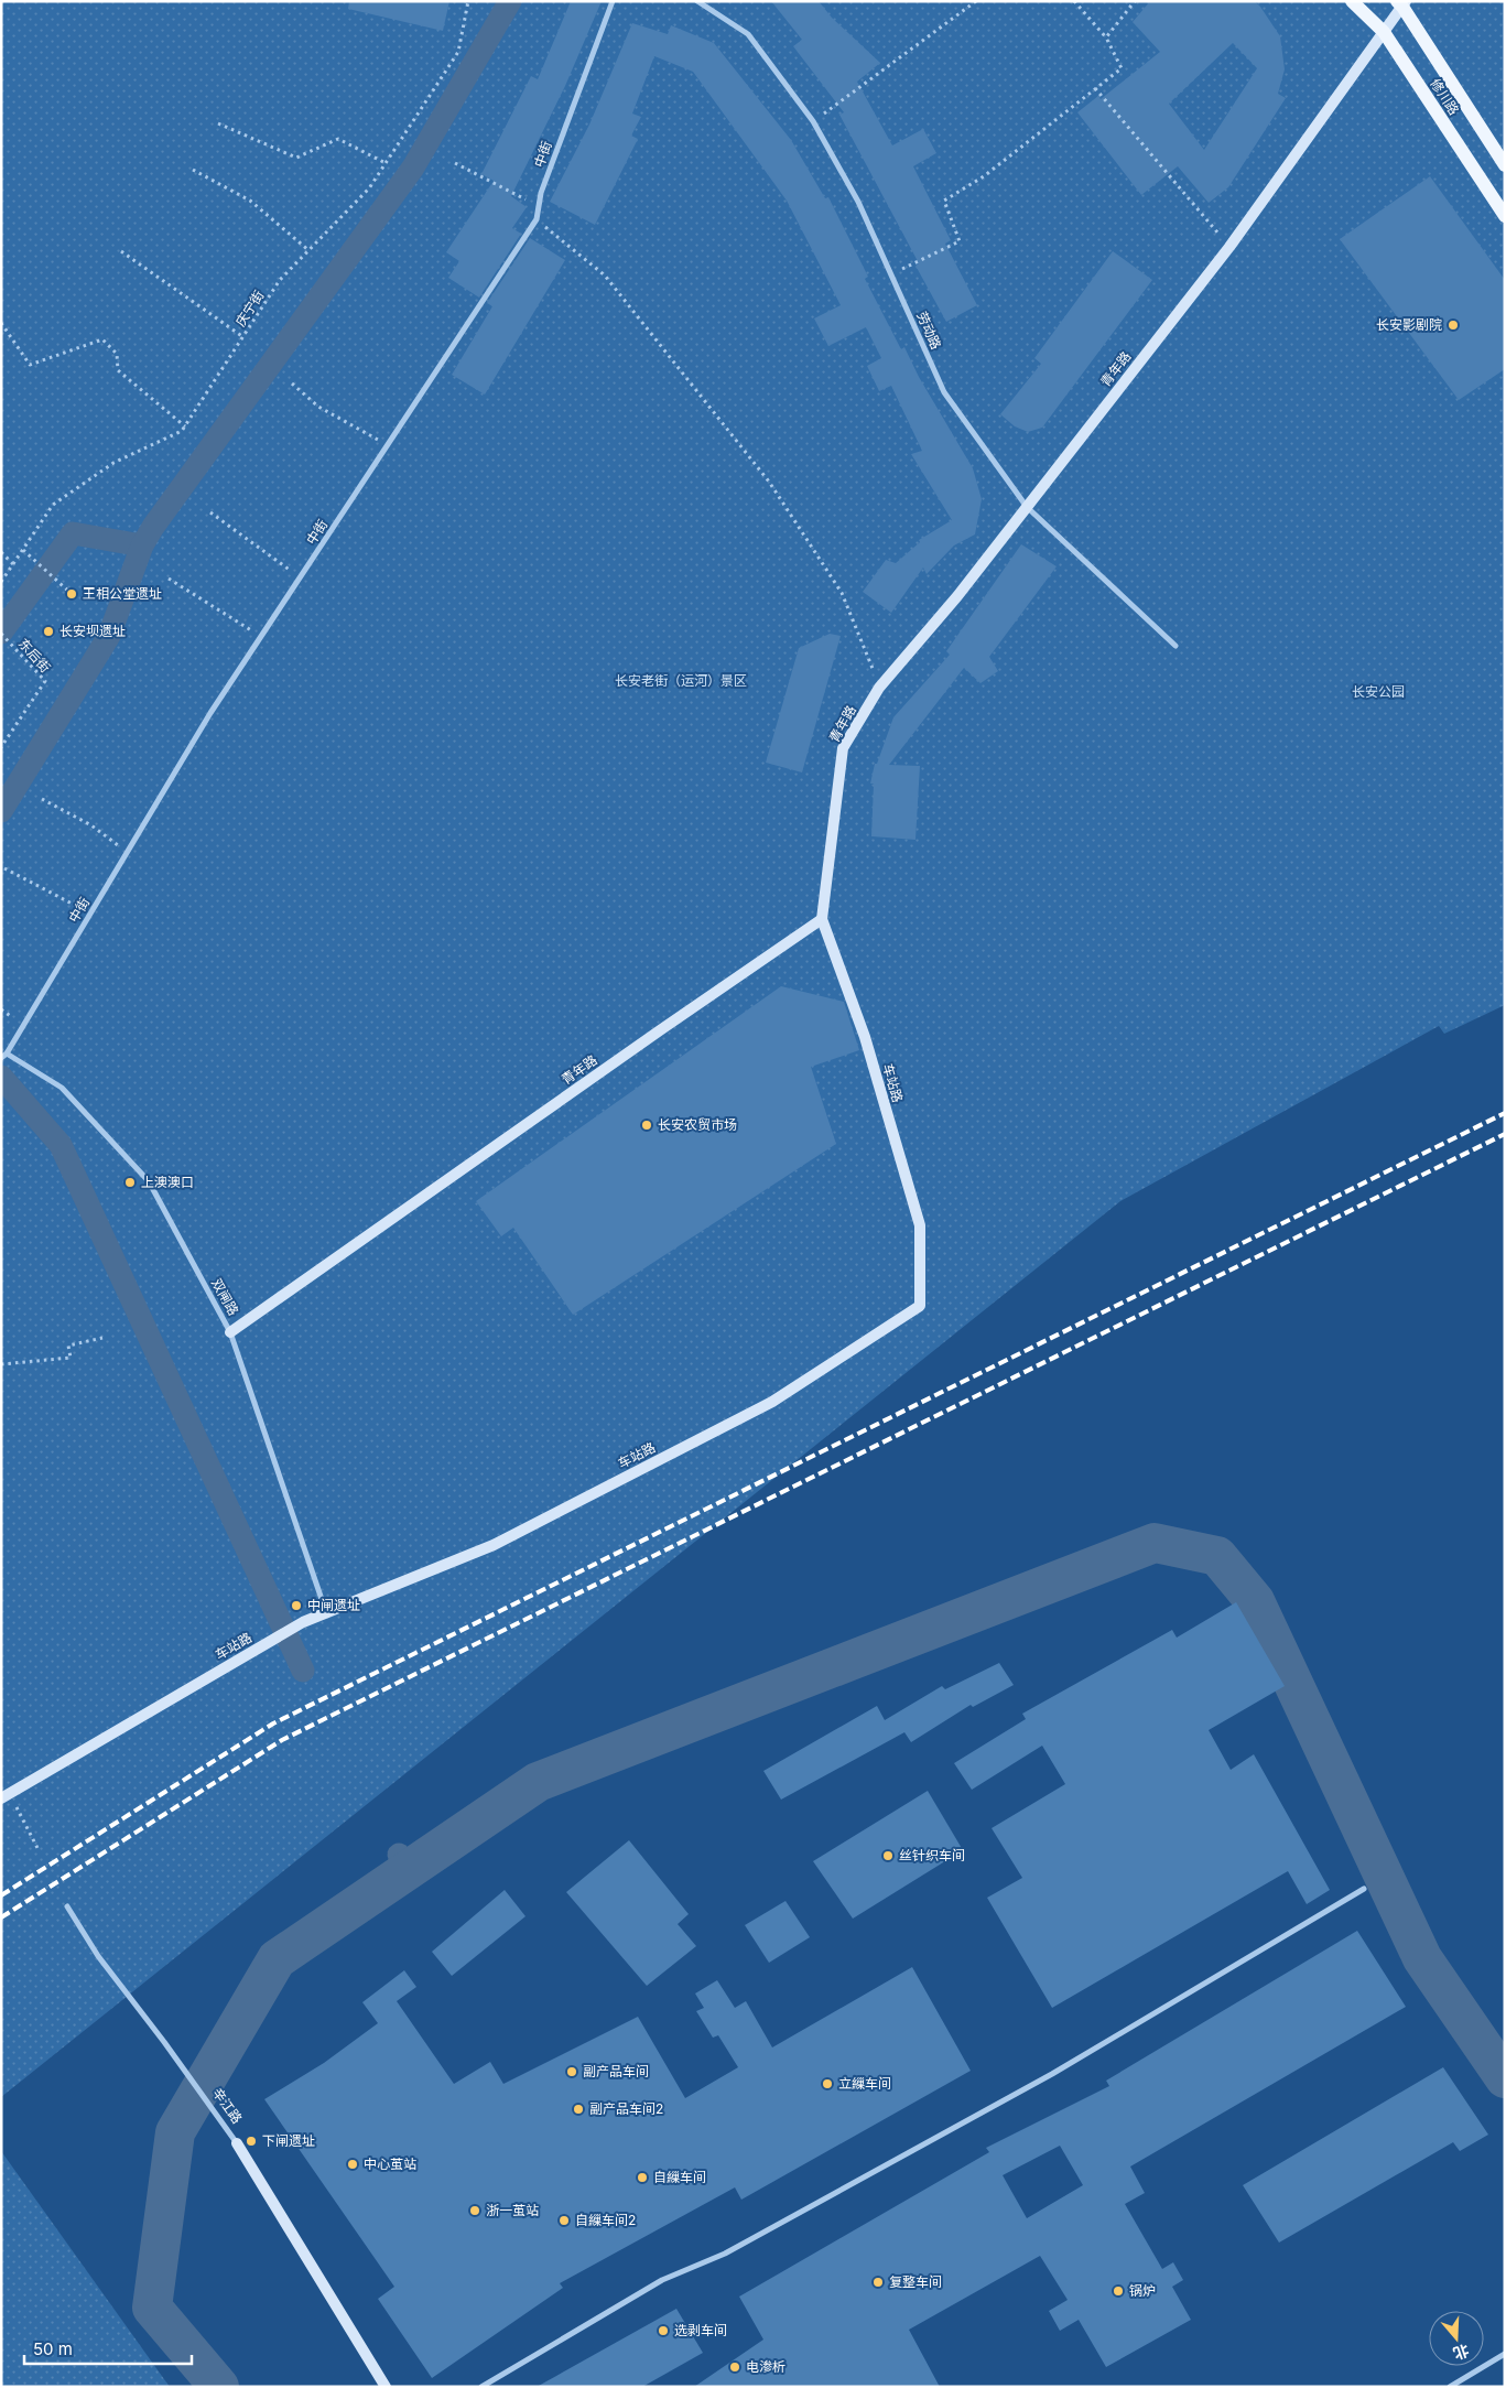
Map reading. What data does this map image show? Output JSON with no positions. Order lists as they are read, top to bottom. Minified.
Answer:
{"streets":{"main road":["修川路"],"street":["中街","劳动路","青年路","车站路","双闸路","辛江路"],"path":["庆宁街","东后街"]},"crossings":[["修川路","青年路"],["中街","双闸路"],["劳动路","青年路"],["青年路","车站路"],["青年路","双闸路"],["车站路","双闸路"]],"parks":["长安老街（运河）景区","长安公园"],"places":["长安影剧院","王相公堂遗址","长安坝遗址","长安农贸市场","上澳澳口","中闸遗址","丝针织车间","副产品车间","立繅车间","副产品车间2","下闸遗址","中心茧站","自繅车间","浙一茧站","自繅车间2","复整车间","锅炉","选剥车间","电渗析"],"scale_bar":"50 m","north":"bottom"}
